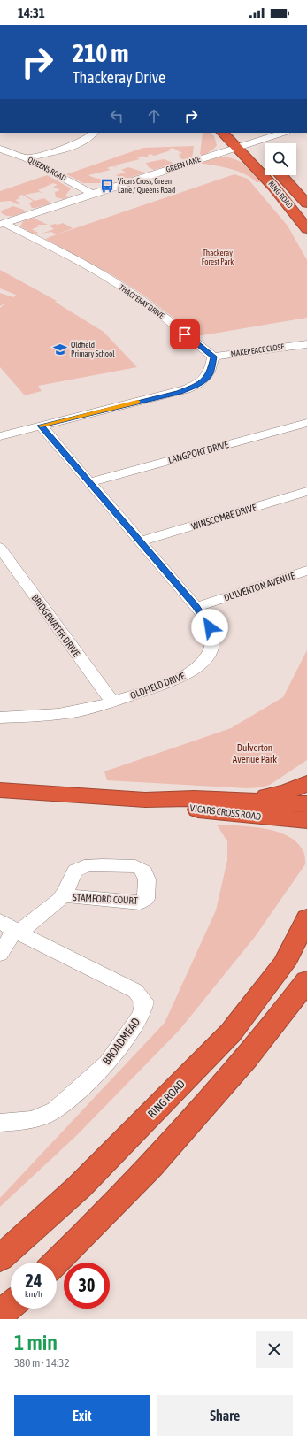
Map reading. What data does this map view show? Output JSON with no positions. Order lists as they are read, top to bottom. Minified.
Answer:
{"streets":{"highway":["RING ROAD","VICARS CROSS ROAD"],"street":["GREEN LANE","QUEENS ROAD","THACKERAY DRIVE","MAKEPEACE CLOSE","LANGPORT DRIVE","WINSCOMBE DRIVE","DULVERTON AVENUE","BRIDGEWATER DRIVE","OLDFIELD DRIVE","STAMFORD COURT","BROADMEAD"]},"crossings":[["GREEN LANE","QUEENS ROAD"],["GREEN LANE","RING ROAD"],["GREEN LANE","THACKERAY DRIVE"],["THACKERAY DRIVE","MAKEPEACE CLOSE"],["LANGPORT DRIVE","OLDFIELD DRIVE"],["WINSCOMBE DRIVE","OLDFIELD DRIVE"],["DULVERTON AVENUE","OLDFIELD DRIVE"],["BRIDGEWATER DRIVE","OLDFIELD DRIVE"],["STAMFORD COURT","BROADMEAD"]],"parks":["Thackeray Forest Park","Dulverton Avenue Park"],"places":{"bus stop":["Vicars Cross, Green Lane / Queens Road"],"school or university":["Oldfield Primary School"]},"page":{"status":"14:31","turn":["210 m","Thackeray Drive"],"speed":"24 km/h","limit":"30","heading":["1 min","380 m · 14:32"],"buttons":["Exit","Share"]}}
